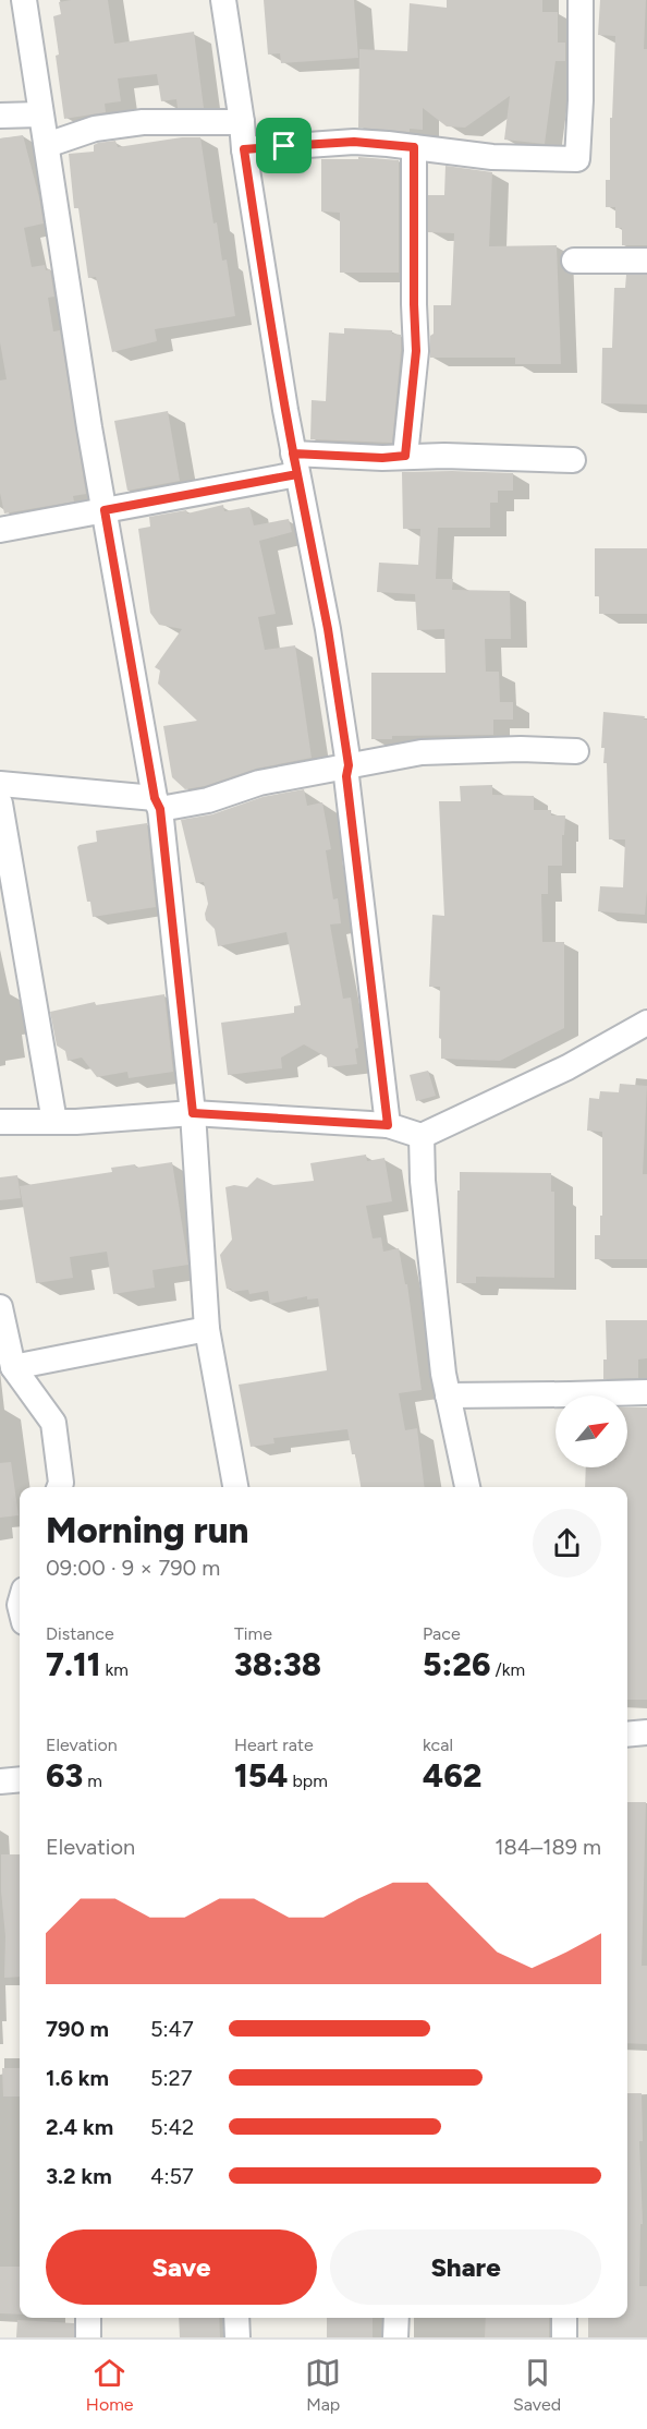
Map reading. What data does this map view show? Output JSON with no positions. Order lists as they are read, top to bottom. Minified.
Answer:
{"north":"top right","page":{"heading":["Morning run","09:00 · 9 × 790 m"],"stats":[["Distance","7.11 km"],["Time","38:38"],["Pace","5:26 /km"],["Elevation","63 m"],["Heart rate","154 bpm"],["kcal","462"]],"chart":["Elevation","184–189 m"],"list":[{"name":"790 m","note":"5:47"},{"name":"1.6 km","note":"5:27"},{"name":"2.4 km","note":"5:42"},{"name":"3.2 km","note":"4:57"}],"buttons":["Save","Share"],"tabs":["Home","Map","Saved"]}}
